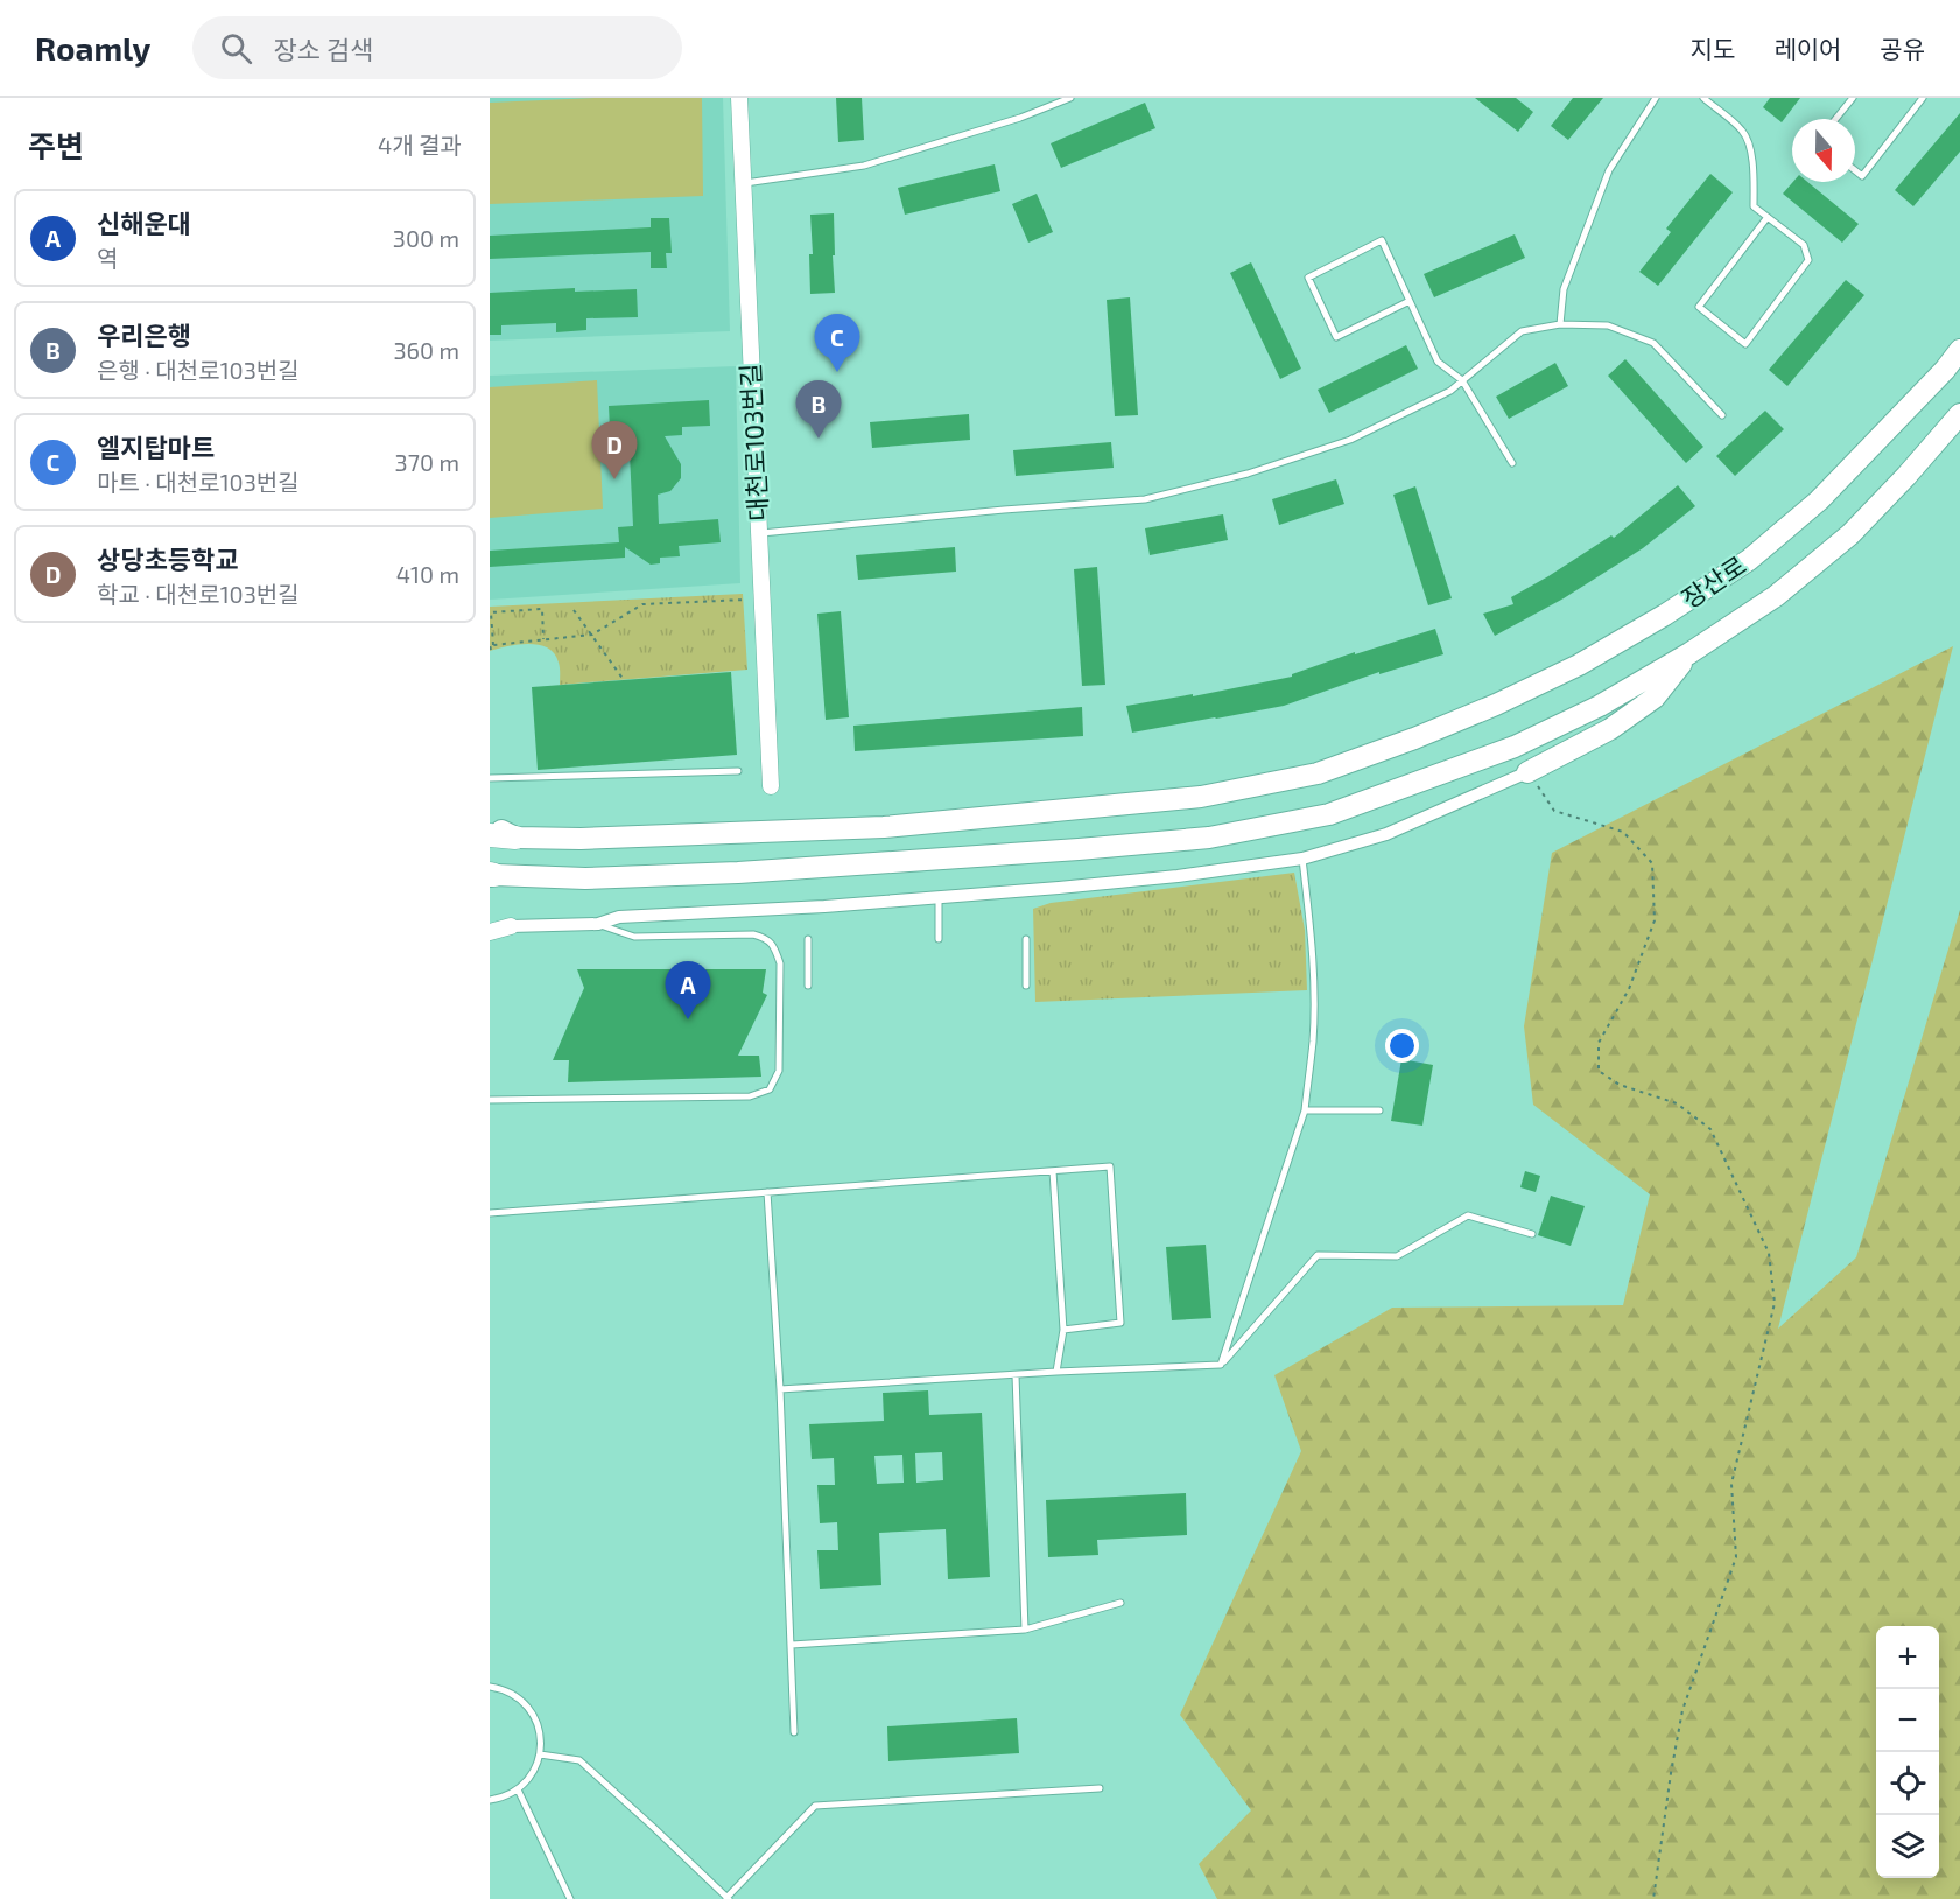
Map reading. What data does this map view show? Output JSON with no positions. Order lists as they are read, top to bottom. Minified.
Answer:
{"streets":{"highway":["장산로"],"street":["대천로103번길"]},"north":"bottom","page":{"header":"Roamly","search":"장소 검색","nav":["지도","레이어","공유"],"heading":["주변","4개 결과"],"list":[{"mark":"A","name":"신해운대","note":"역","value":"300 m"},{"mark":"B","name":"우리은행","note":"은행 · 대천로103번길","value":"360 m"},{"mark":"C","name":"엘지탑마트","note":"마트 · 대천로103번길","value":"370 m"},{"mark":"D","name":"상당초등학교","note":"학교 · 대천로103번길","value":"410 m"}],"pins":["C","B","D","A"],"map_buttons":["+","−"]}}
